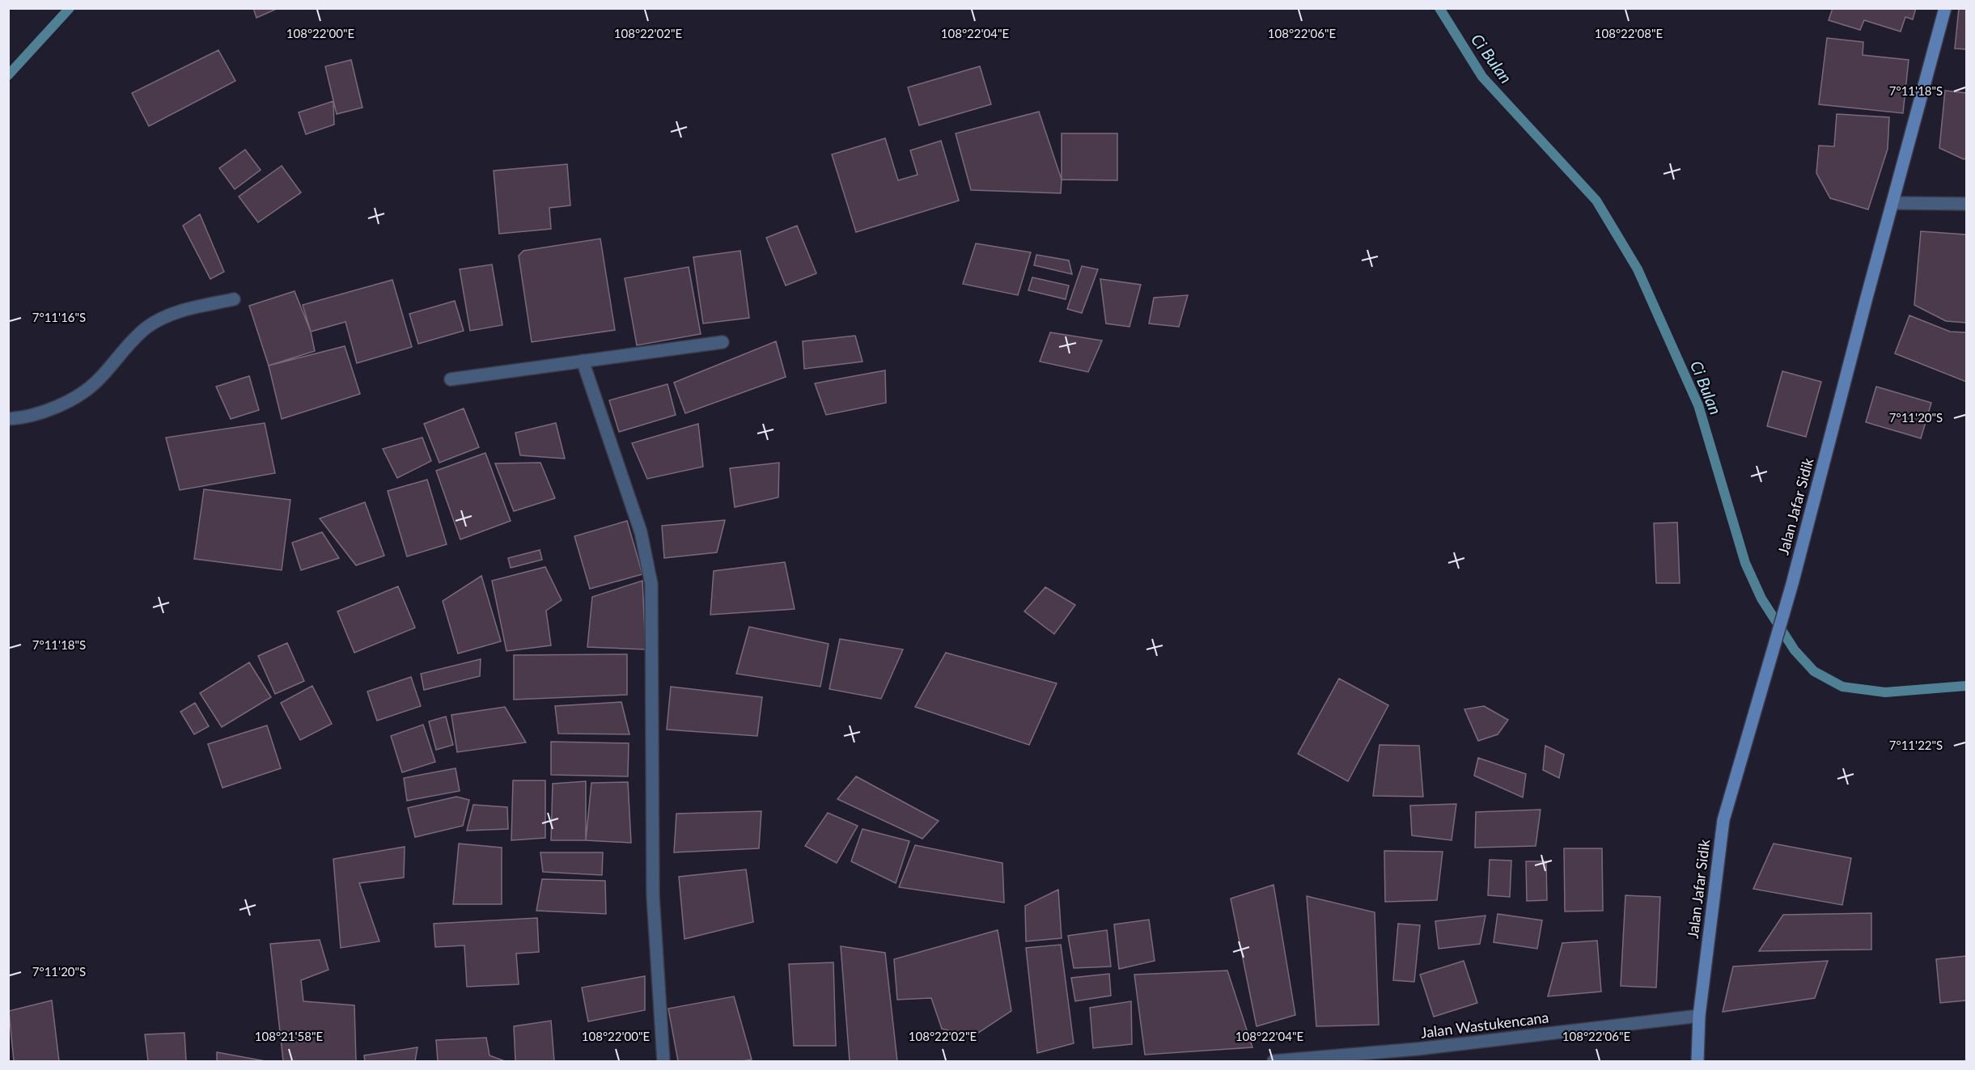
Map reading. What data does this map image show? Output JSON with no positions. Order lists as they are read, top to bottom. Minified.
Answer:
{"streets":{"street":["Jalan Jafar Sidik","Jalan Wastukencana"]},"crossings":[["Jalan Jafar Sidik","Jalan Wastukencana"]],"water":["Ci Bulan"],"coordinates":["108°22'00\"E","108°22'02\"E","108°22'04\"E","108°22'06\"E","108°22'08\"E","7°11'18\"S","7°11'16\"S","7°11'20\"S","7°11'22\"S","108°21'58\"E"]}
